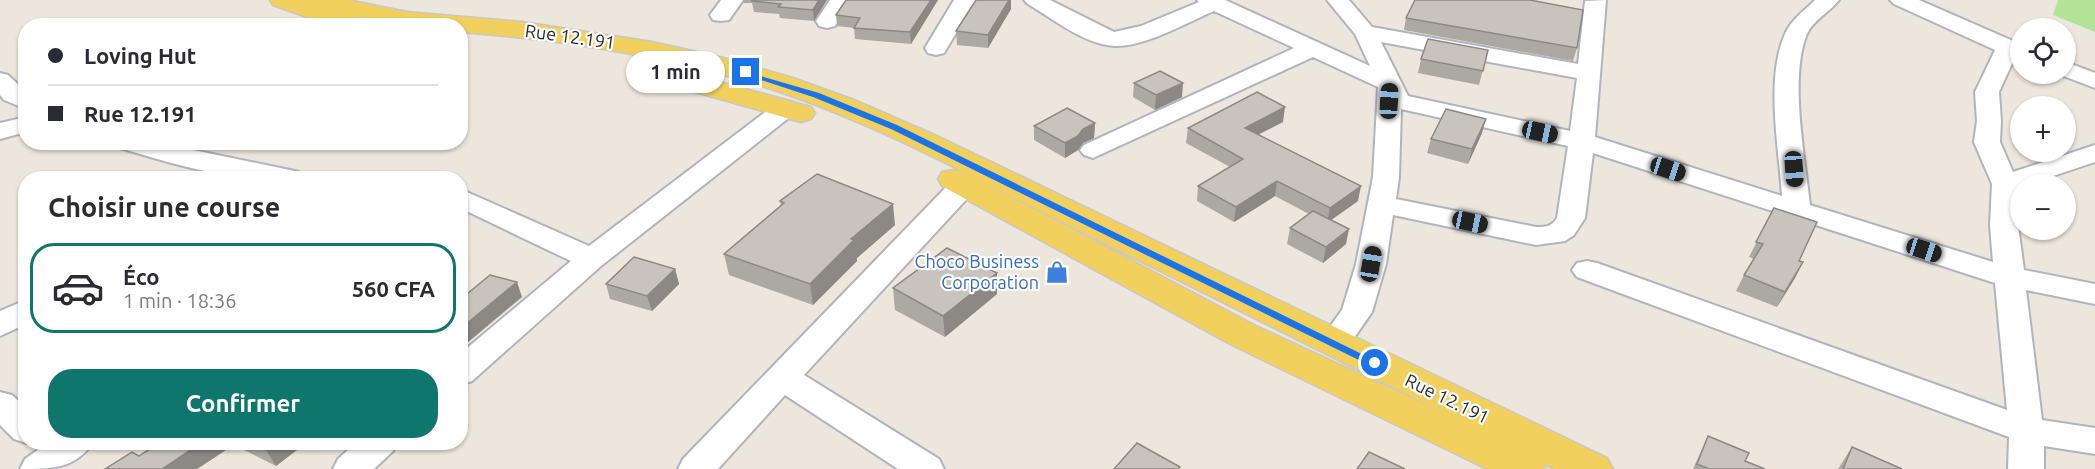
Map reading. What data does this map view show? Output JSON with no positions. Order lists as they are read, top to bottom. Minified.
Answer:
{"streets":{"main road":["Rue 12.191"]},"places":{"shop":["Choco Business Corporation"]},"page":{"map_buttons":["+","−"],"banner":["Loving Hut","Rue 12.191"],"bubble":"1 min","heading":"Choisir une course","list":[{"name":"Éco","note":"1 min · 18:36","value":"560 CFA"}],"buttons":"Confirmer"}}
